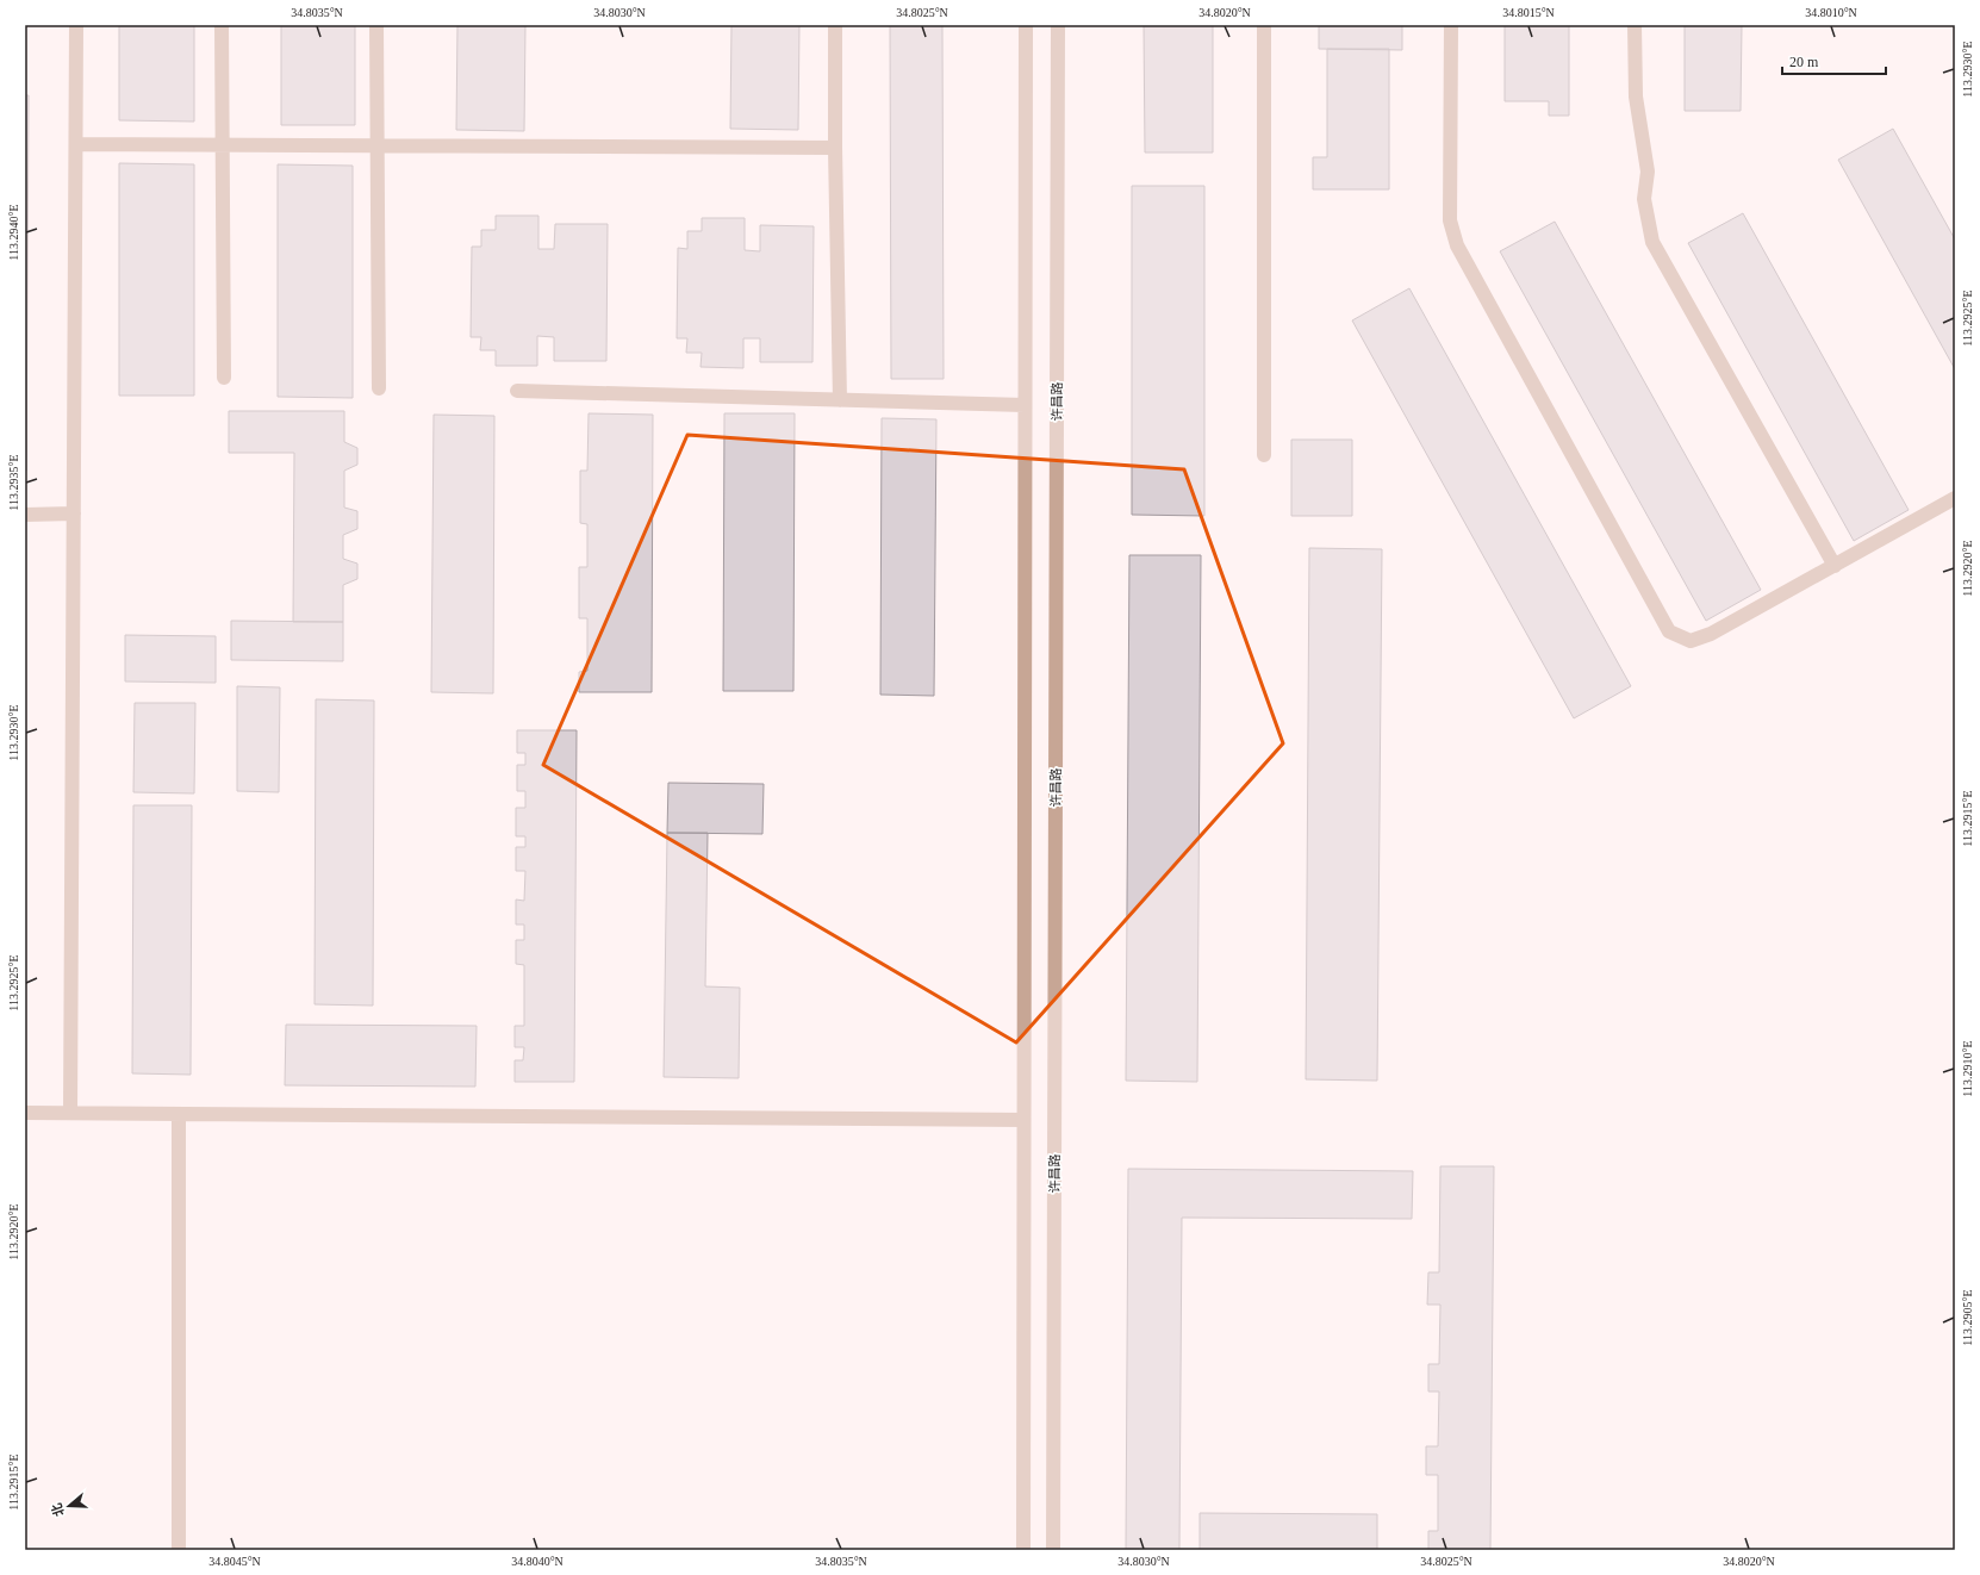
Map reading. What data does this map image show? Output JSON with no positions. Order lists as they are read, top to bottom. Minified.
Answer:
{"streets":{"street":["许昌路"]},"scale_bar":"20 m","north":"left","coordinates":["34.8035°N","34.8030°N","34.8025°N","34.8020°N","34.8015°N","34.8010°N","113.2930°E","113.2940°E","113.2925°E","113.2935°E","113.2920°E","113.2915°E","113.2910°E","113.2905°E","34.8045°N","34.8040°N"]}
